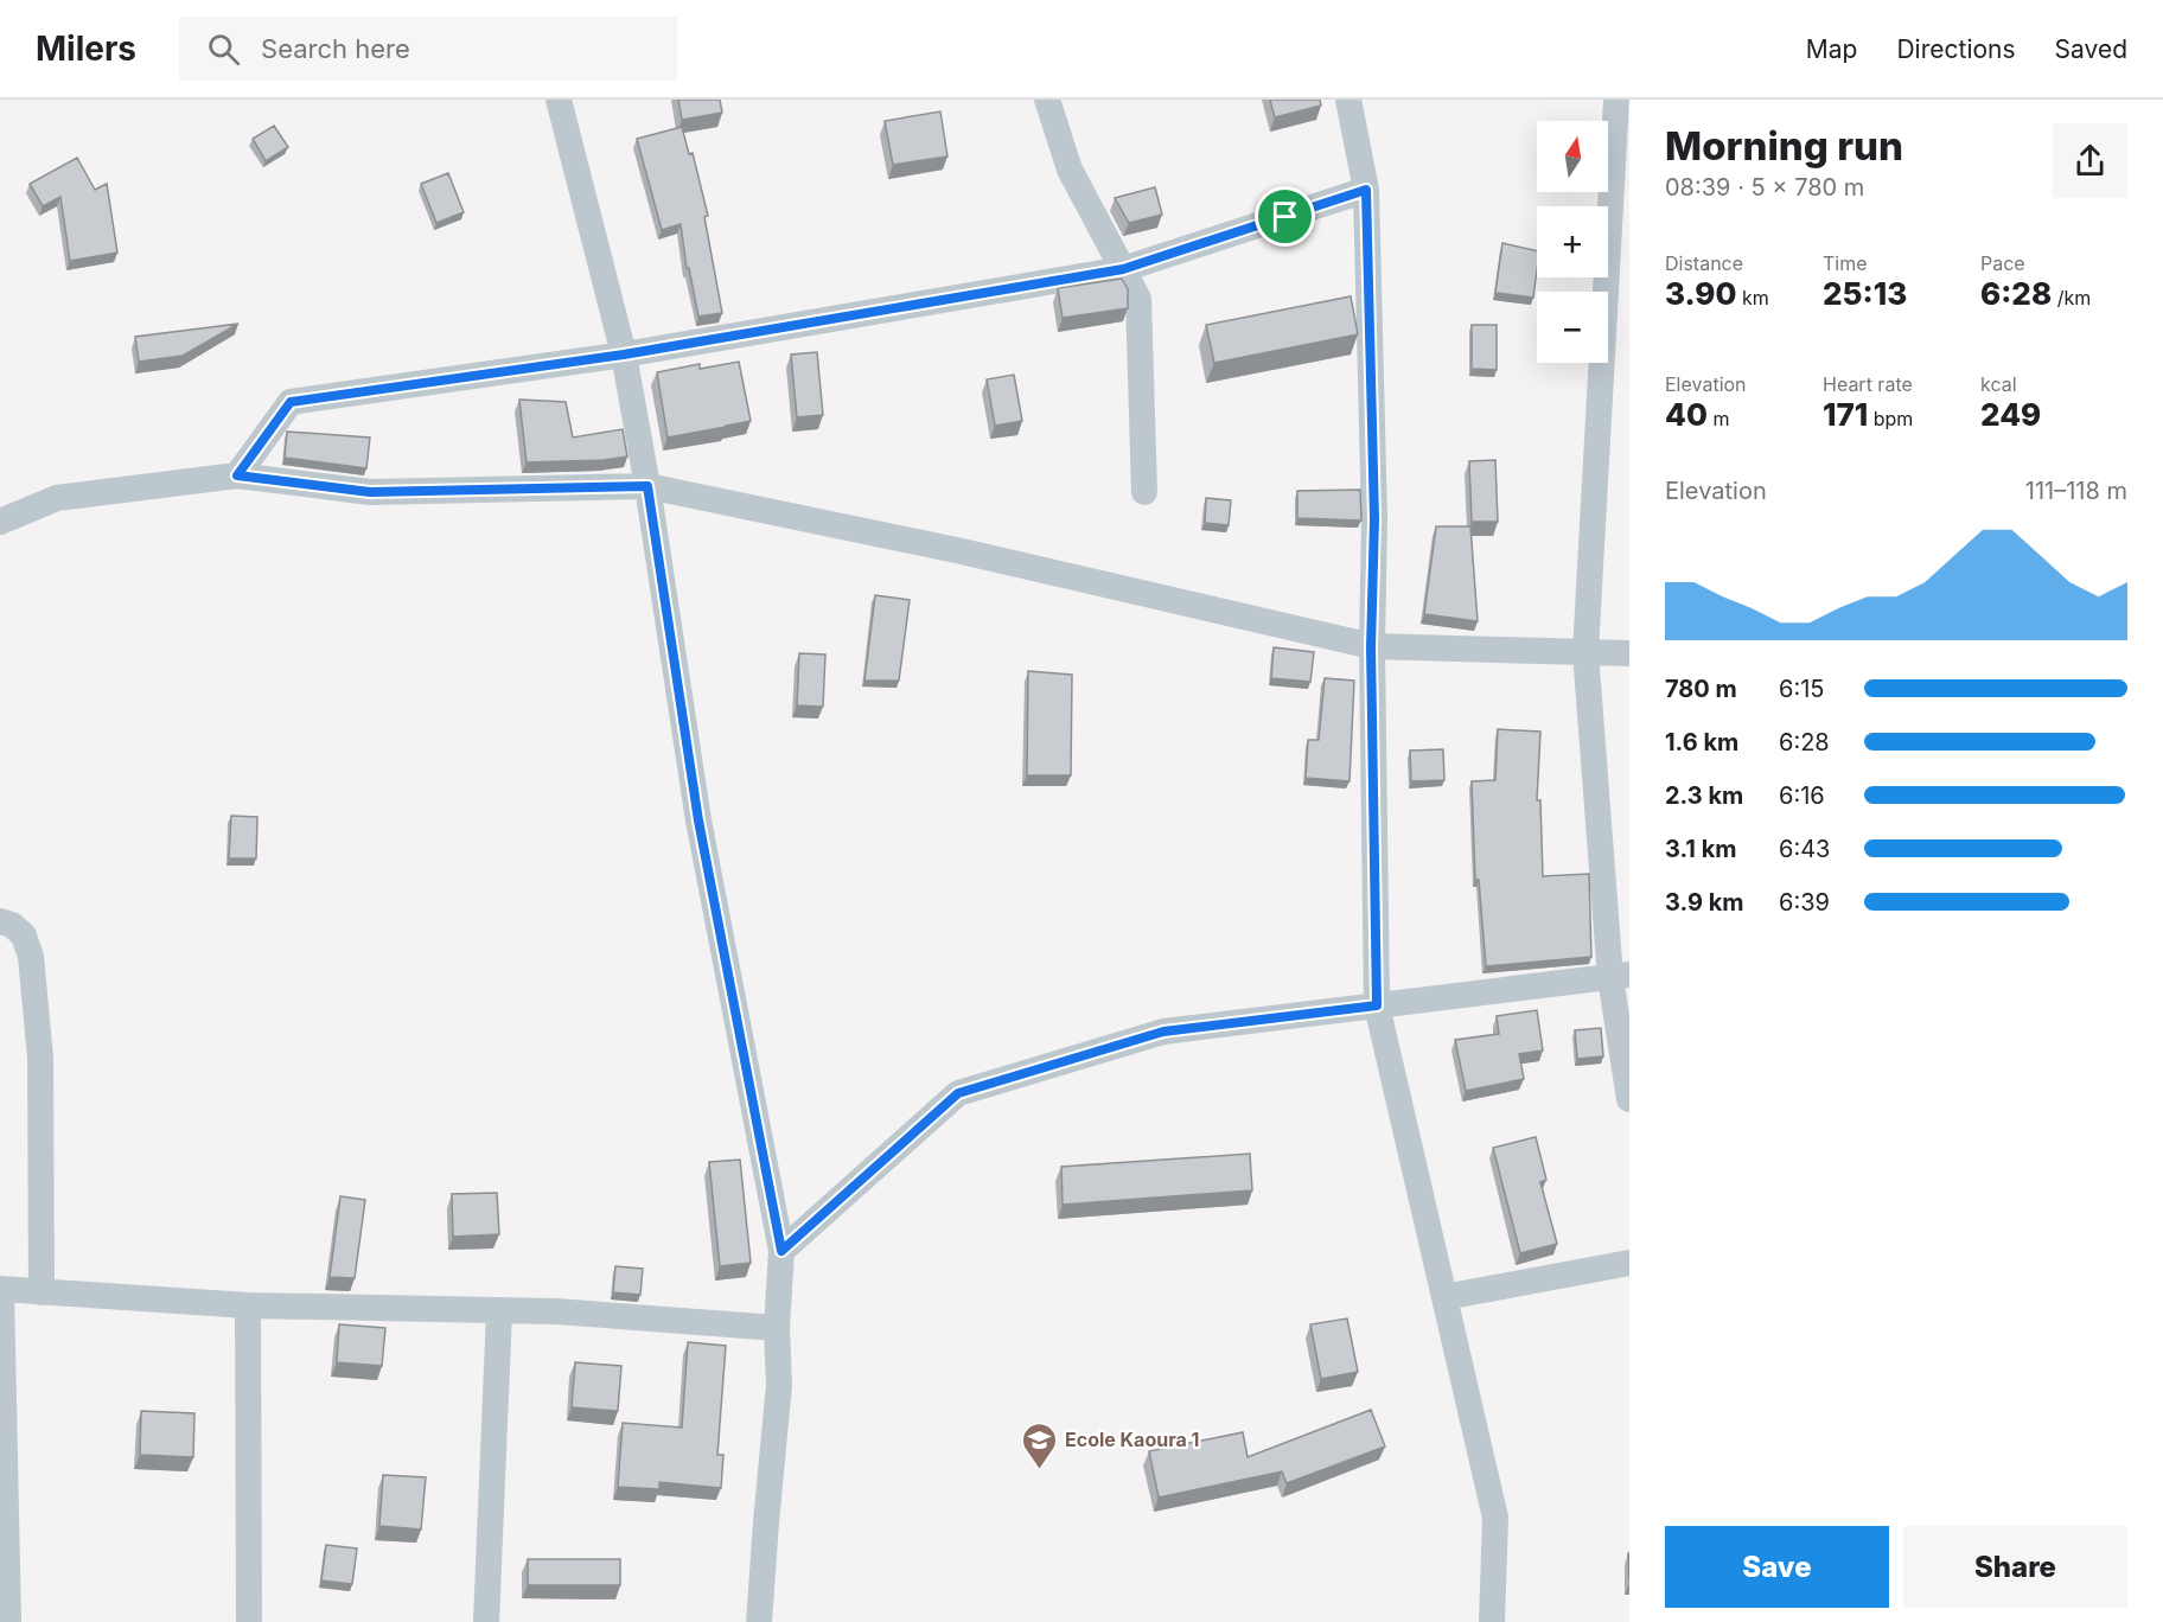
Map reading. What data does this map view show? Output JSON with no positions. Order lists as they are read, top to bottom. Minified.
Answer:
{"places":{"school or university":["Ecole Kaoura 1"]},"north":"top","page":{"header":"Milers","search":"Search here","nav":["Map","Directions","Saved"],"heading":["Morning run","08:39 · 5 × 780 m"],"map_buttons":["+","−"],"stats":[["Distance","3.90 km"],["Time","25:13"],["Pace","6:28 /km"],["Elevation","40 m"],["Heart rate","171 bpm"],["kcal","249"]],"chart":["Elevation","111–118 m"],"list":[{"name":"780 m","note":"6:15"},{"name":"1.6 km","note":"6:28"},{"name":"2.3 km","note":"6:16"},{"name":"3.1 km","note":"6:43"},{"name":"3.9 km","note":"6:39"}],"buttons":["Save","Share"]}}
